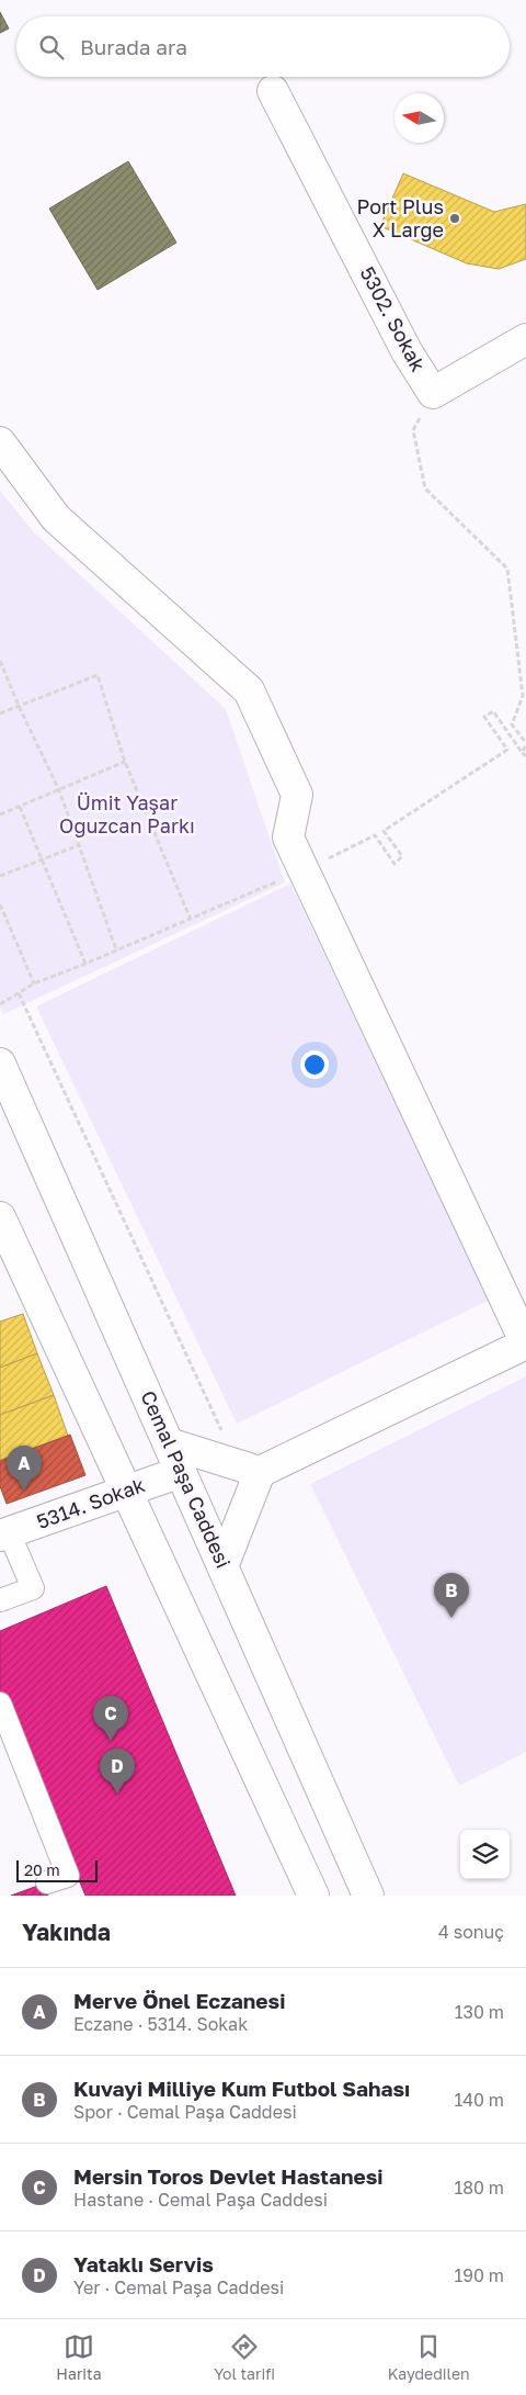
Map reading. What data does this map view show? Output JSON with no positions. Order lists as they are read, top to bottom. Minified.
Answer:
{"streets":{"street":["5302. Sokak","Cemal Paşa Caddesi","5314. Sokak"]},"crossings":[["Cemal Paşa Caddesi","5314. Sokak"]],"parks":["Ümit Yaşar Oğuzcan Parkı"],"places":["Port Plus X Large"],"scale_bar":"20 m","north":"left","page":{"search":"Burada ara","pins":["A","B","C","D"],"scale":"20 m","heading":["Yakında","4 sonuç"],"list":[{"mark":"A","name":"Merve Önel Eczanesi","note":"Eczane · 5314. Sokak","value":"130 m"},{"mark":"B","name":"Kuvayi Milliye Kum Futbol Sahası","note":"Spor · Cemal Paşa Caddesi","value":"140 m"},{"mark":"C","name":"Mersin Toros Devlet Hastanesi","note":"Hastane · Cemal Paşa Caddesi","value":"180 m"},{"mark":"D","name":"Yataklı Servis","note":"Yer · Cemal Paşa Caddesi","value":"190 m"}],"nav":["Harita","Yol tarifi","Kaydedilen"]}}
